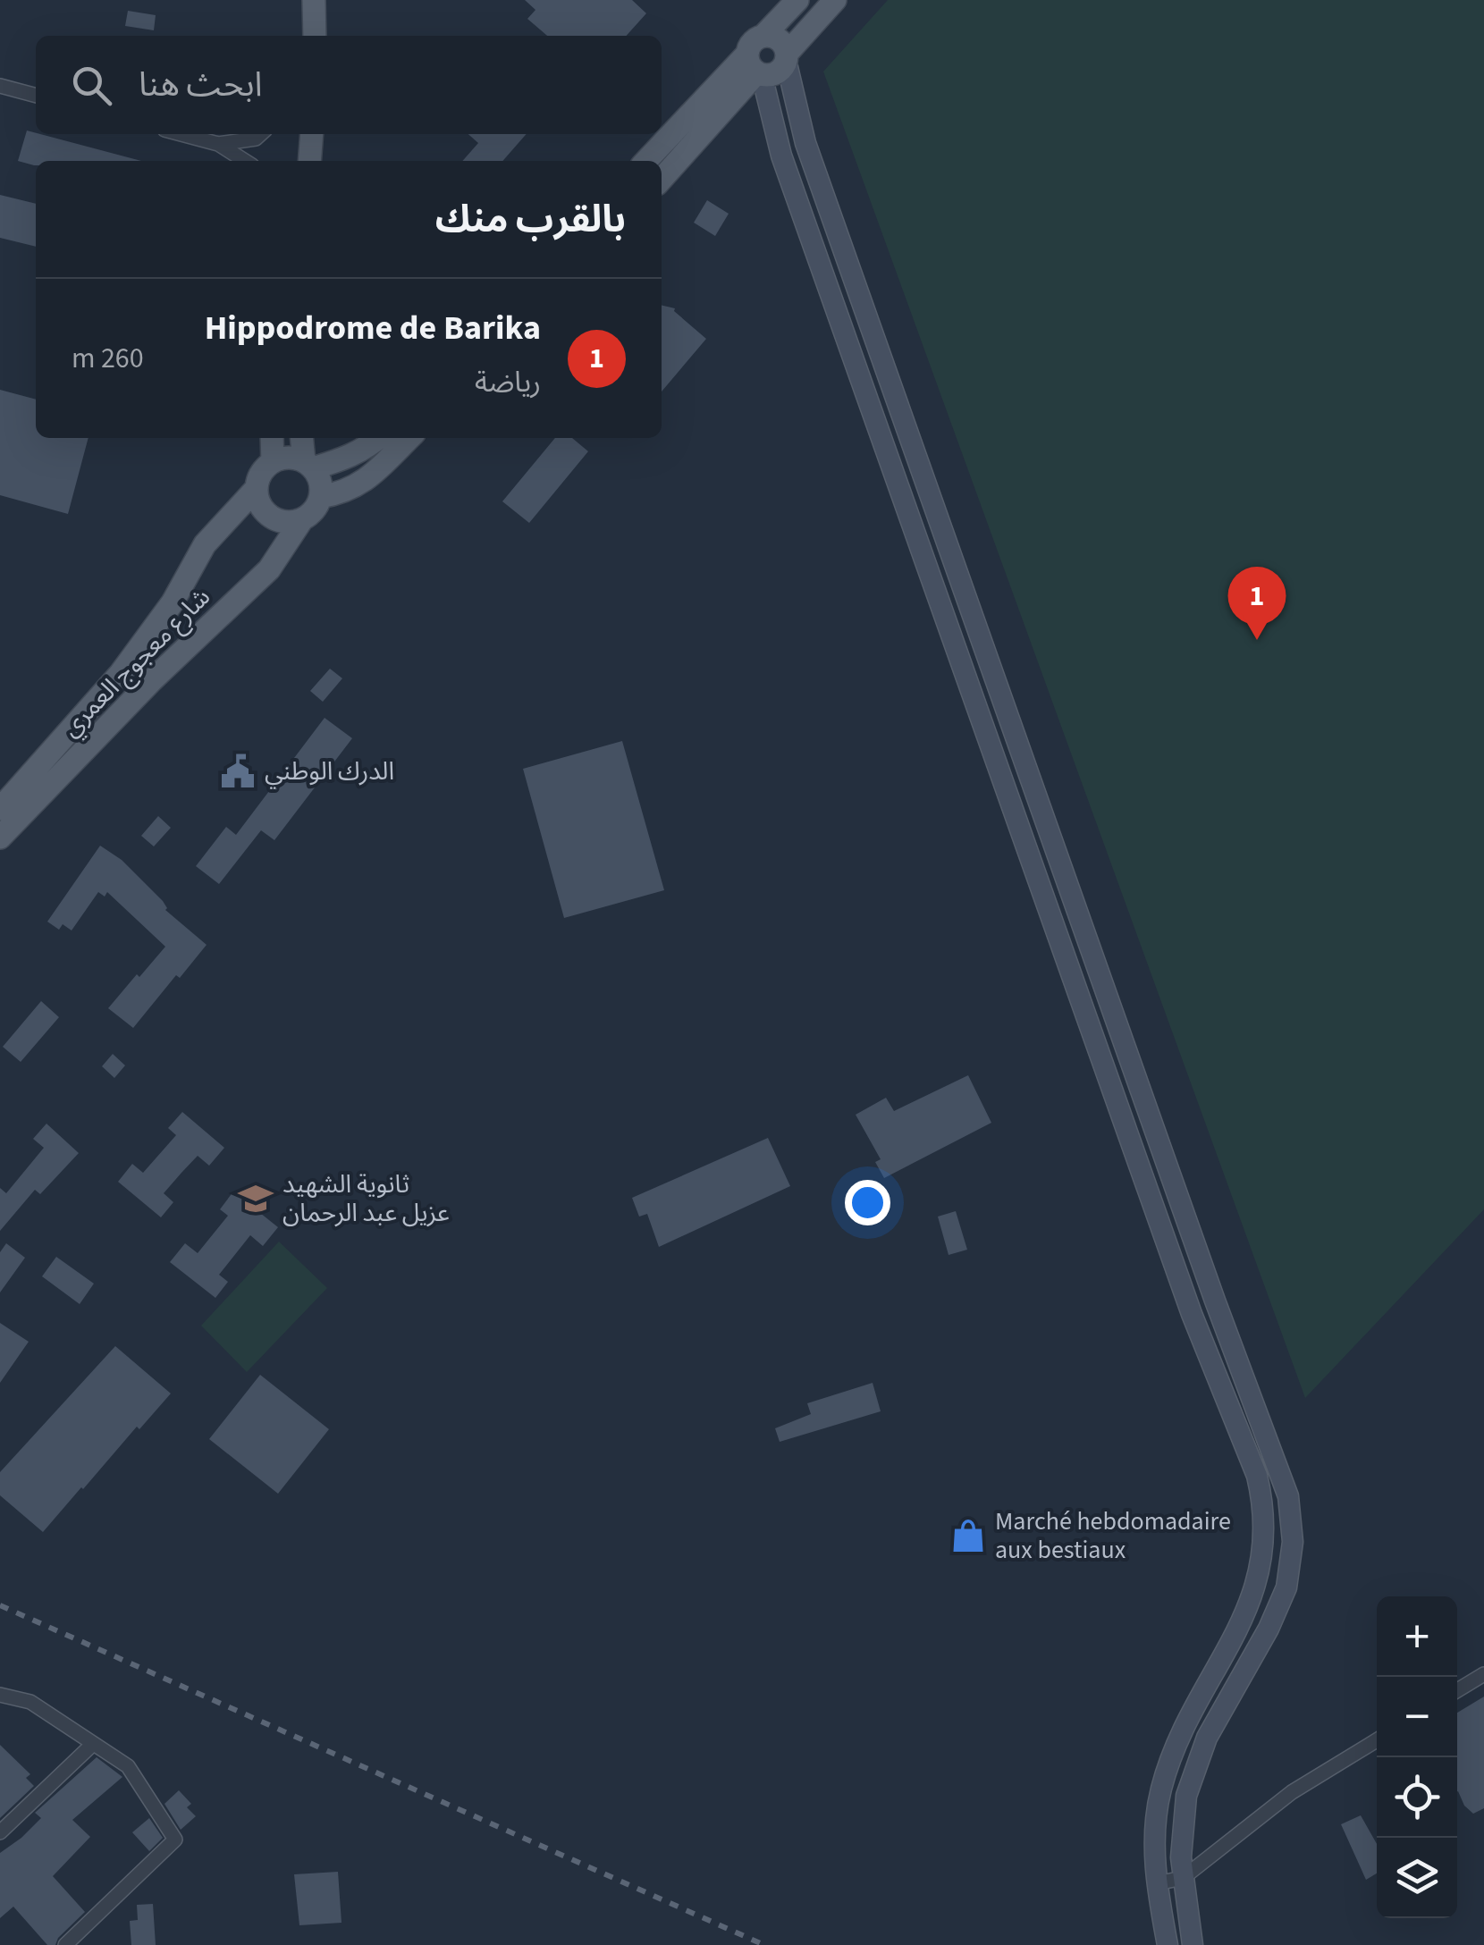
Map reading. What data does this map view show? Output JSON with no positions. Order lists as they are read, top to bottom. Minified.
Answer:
{"streets":{"main road":["شارع معجوج العمري"]},"places":{"public building":["الدرك الوطني"],"school or university":["ثانوية الشهيد عزيل عبد الرحمان"],"shop":["Marché hebdomadaire aux bestiaux"]},"page":{"search":"ابحث هنا","heading":"بالقرب منك","list":[{"mark":"1","name":"Hippodrome de Barika","note":"رياضة","value":"260 m"}],"pins":"1","map_buttons":["+","−"]}}
